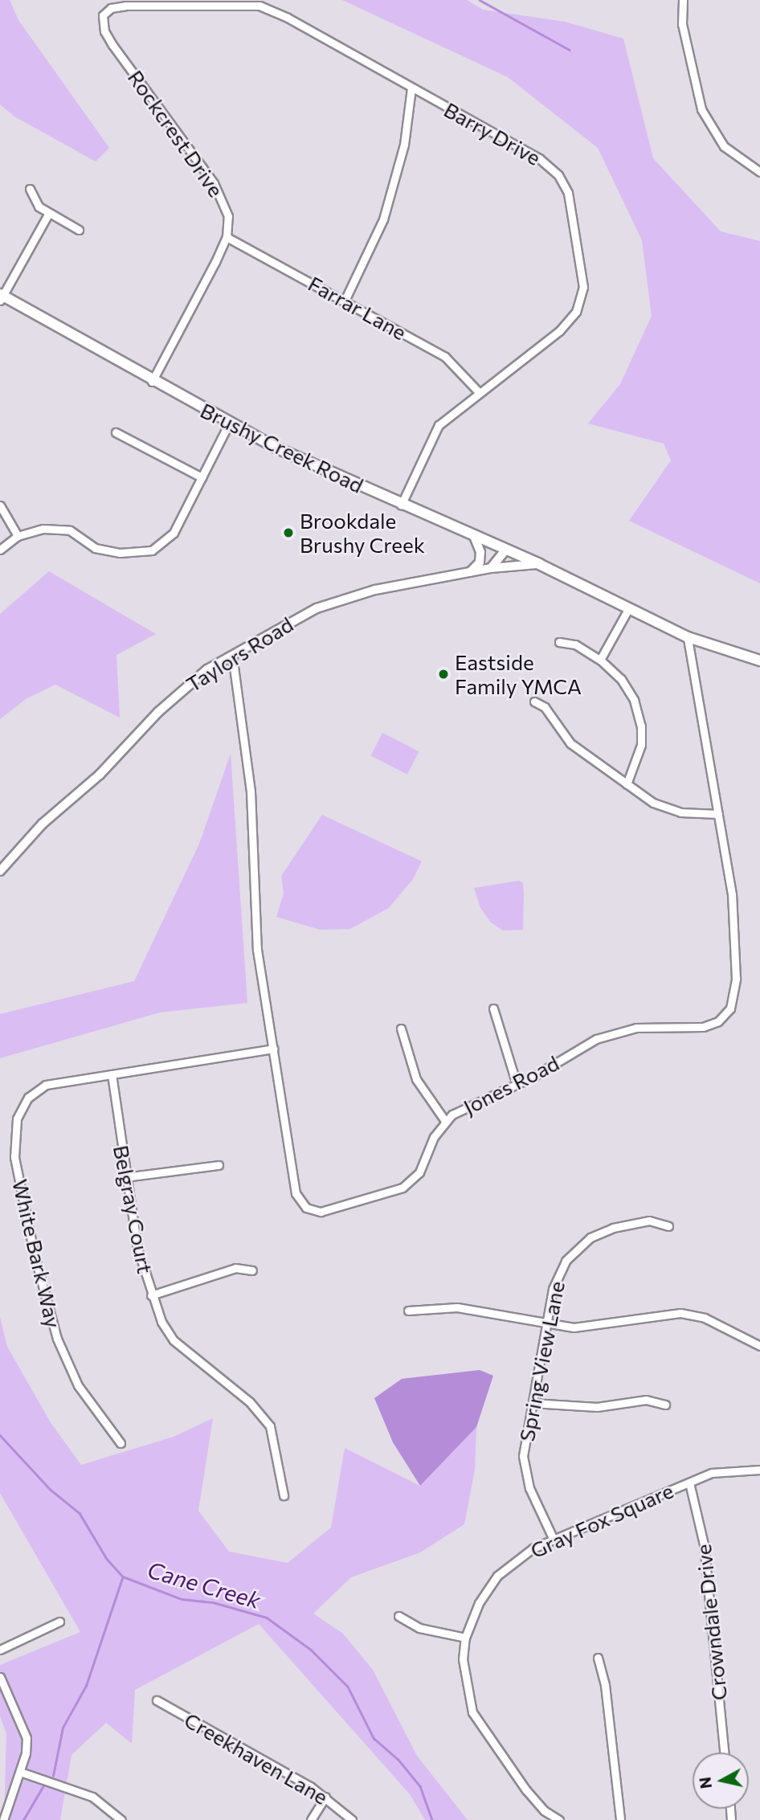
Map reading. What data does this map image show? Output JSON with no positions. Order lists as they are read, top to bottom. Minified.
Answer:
{"streets":{"main road":["Brushy Creek Road"],"street":["Rockcrest Drive","Barry Drive","Farrar Lane","Taylors Road","Jones Road","Belgray Court","White Bark Way","Spring View Lane","Gray Fox Square","Crowndale Drive","Creekhaven Lane"]},"crossings":[["Rockcrest Drive","Barry Drive"],["Rockcrest Drive","Farrar Lane"],["Rockcrest Drive","Brushy Creek Road"],["Barry Drive","Farrar Lane"],["Barry Drive","Brushy Creek Road"],["Brushy Creek Road","Taylors Road"],["Brushy Creek Road","Jones Road"],["Taylors Road","Jones Road"],["Jones Road","White Bark Way"],["Belgray Court","White Bark Way"],["Spring View Lane","Gray Fox Square"],["Gray Fox Square","Crowndale Drive"]],"water":["Cane Creek"],"places":["Brookdale Brushy Creek","Eastside Family YMCA"],"north":"left"}
